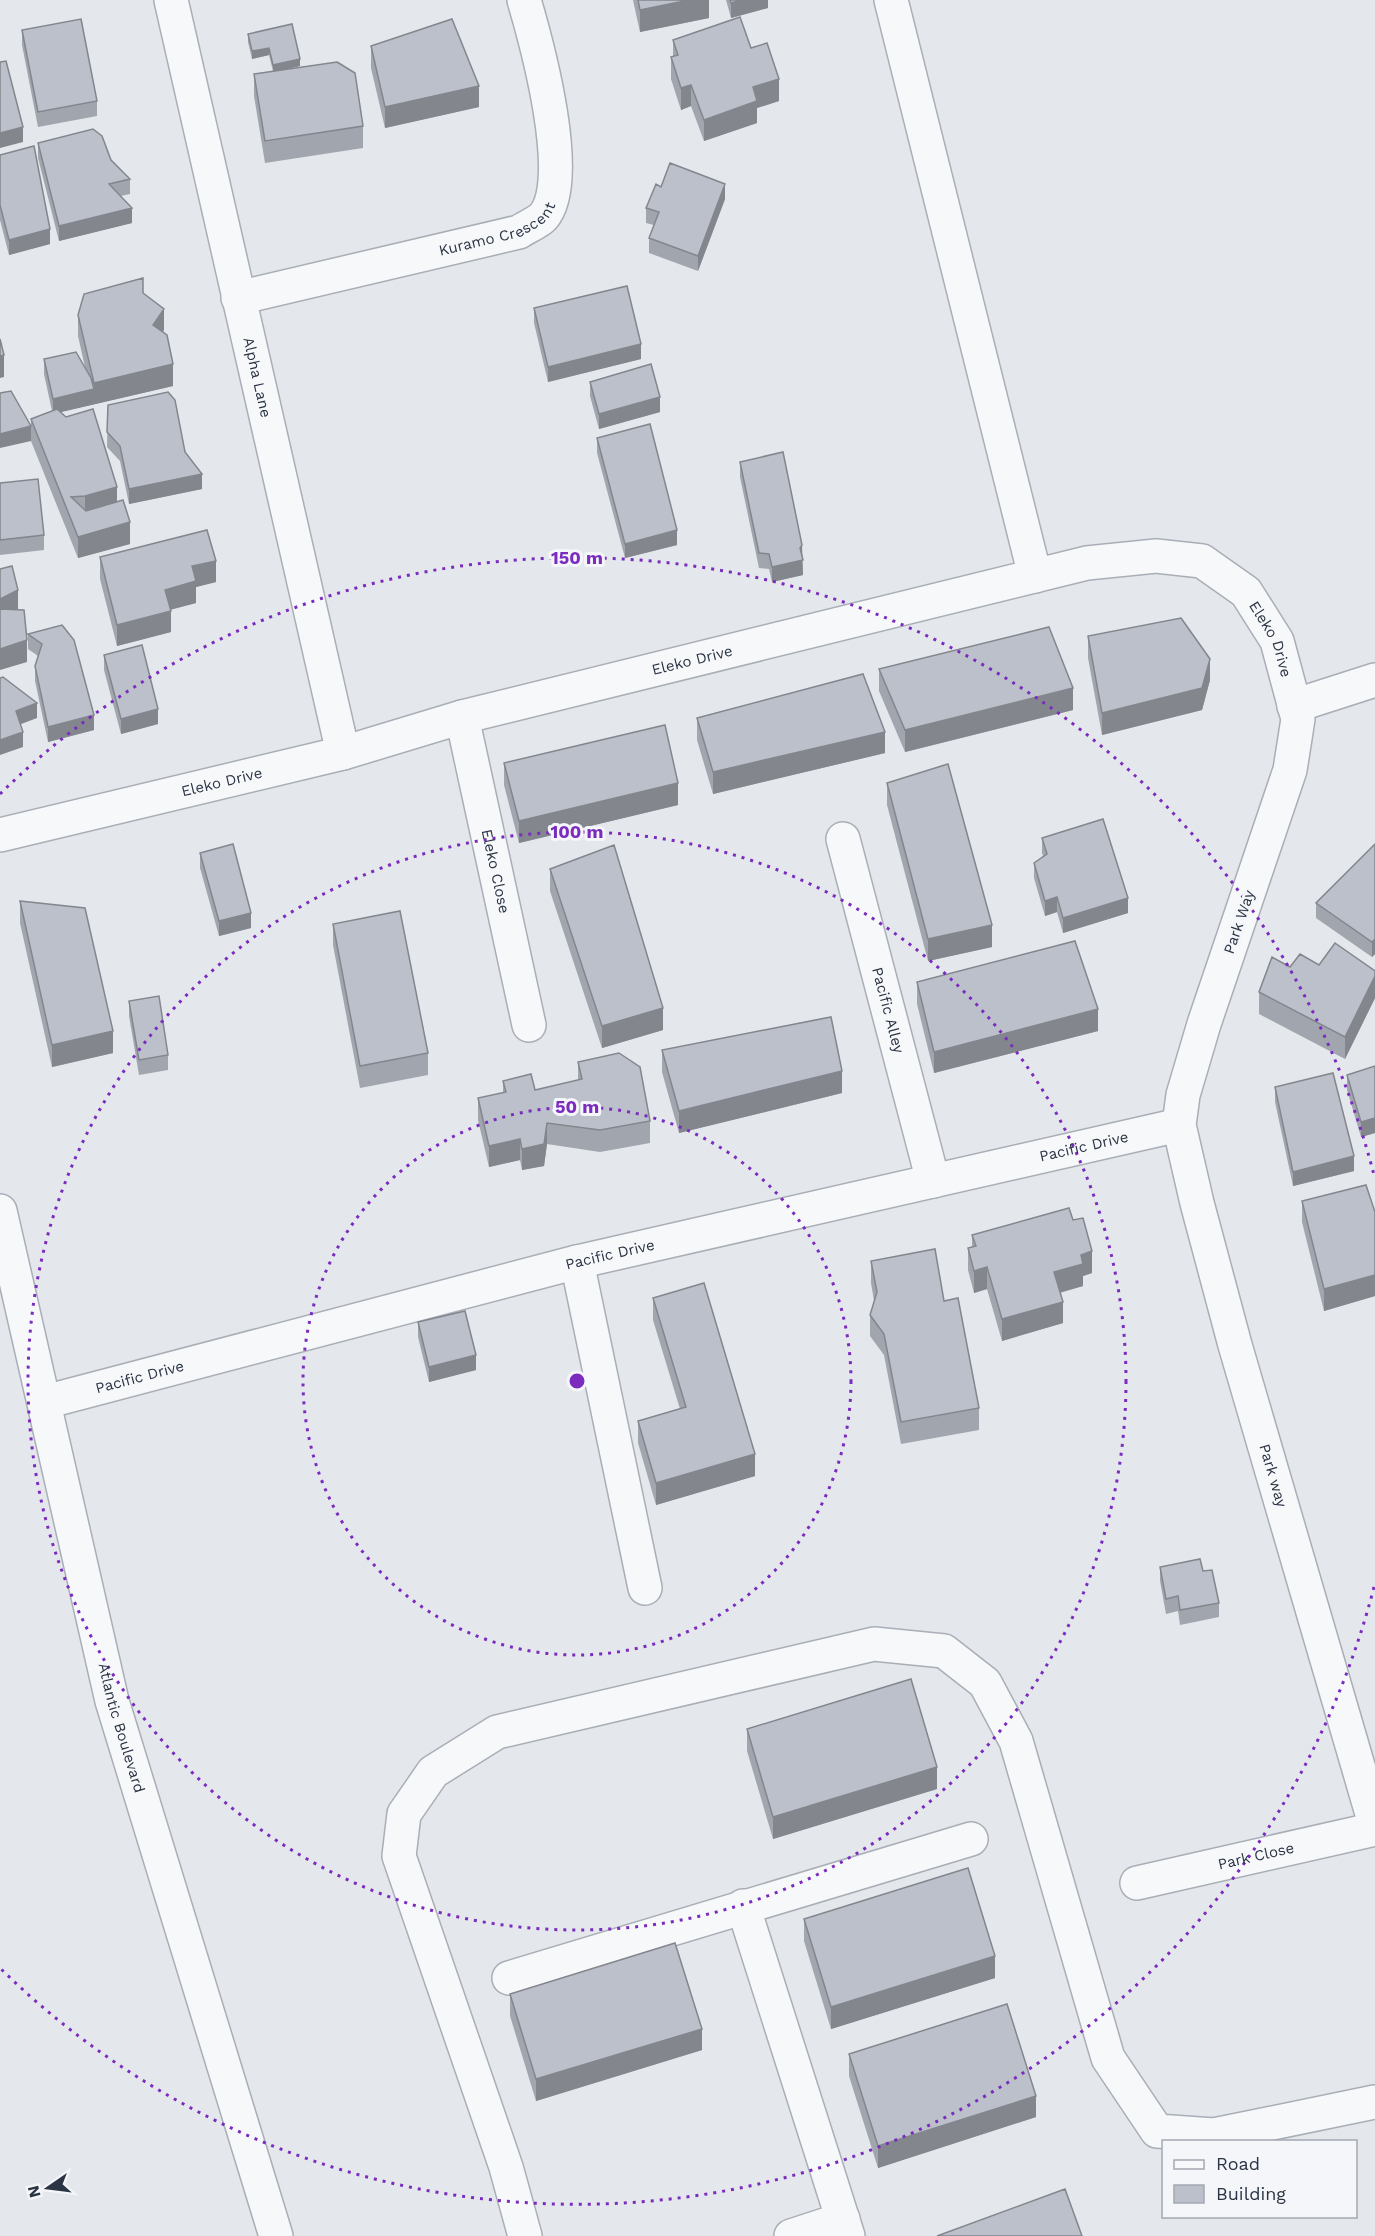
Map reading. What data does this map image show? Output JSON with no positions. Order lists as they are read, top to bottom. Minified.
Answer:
{"streets":{"street":["Kuramo Crescent","Alpha Lane","Eleko Drive","Eleko Close","Park Way","Pacific Alley","Pacific Drive","Park way","Atlantic Boulevard","Park Close"]},"crossings":[["Kuramo Crescent","Alpha Lane"],["Alpha Lane","Eleko Drive"],["Eleko Drive","Eleko Close"],["Eleko Drive","Park Way"],["Park Way","Pacific Drive"],["Park Way","Park way"],["Pacific Alley","Pacific Drive"],["Pacific Drive","Park way"],["Pacific Drive","Atlantic Boulevard"]],"legend":["Road","Building"],"north":"left","rings":["150 m","100 m","50 m"]}
